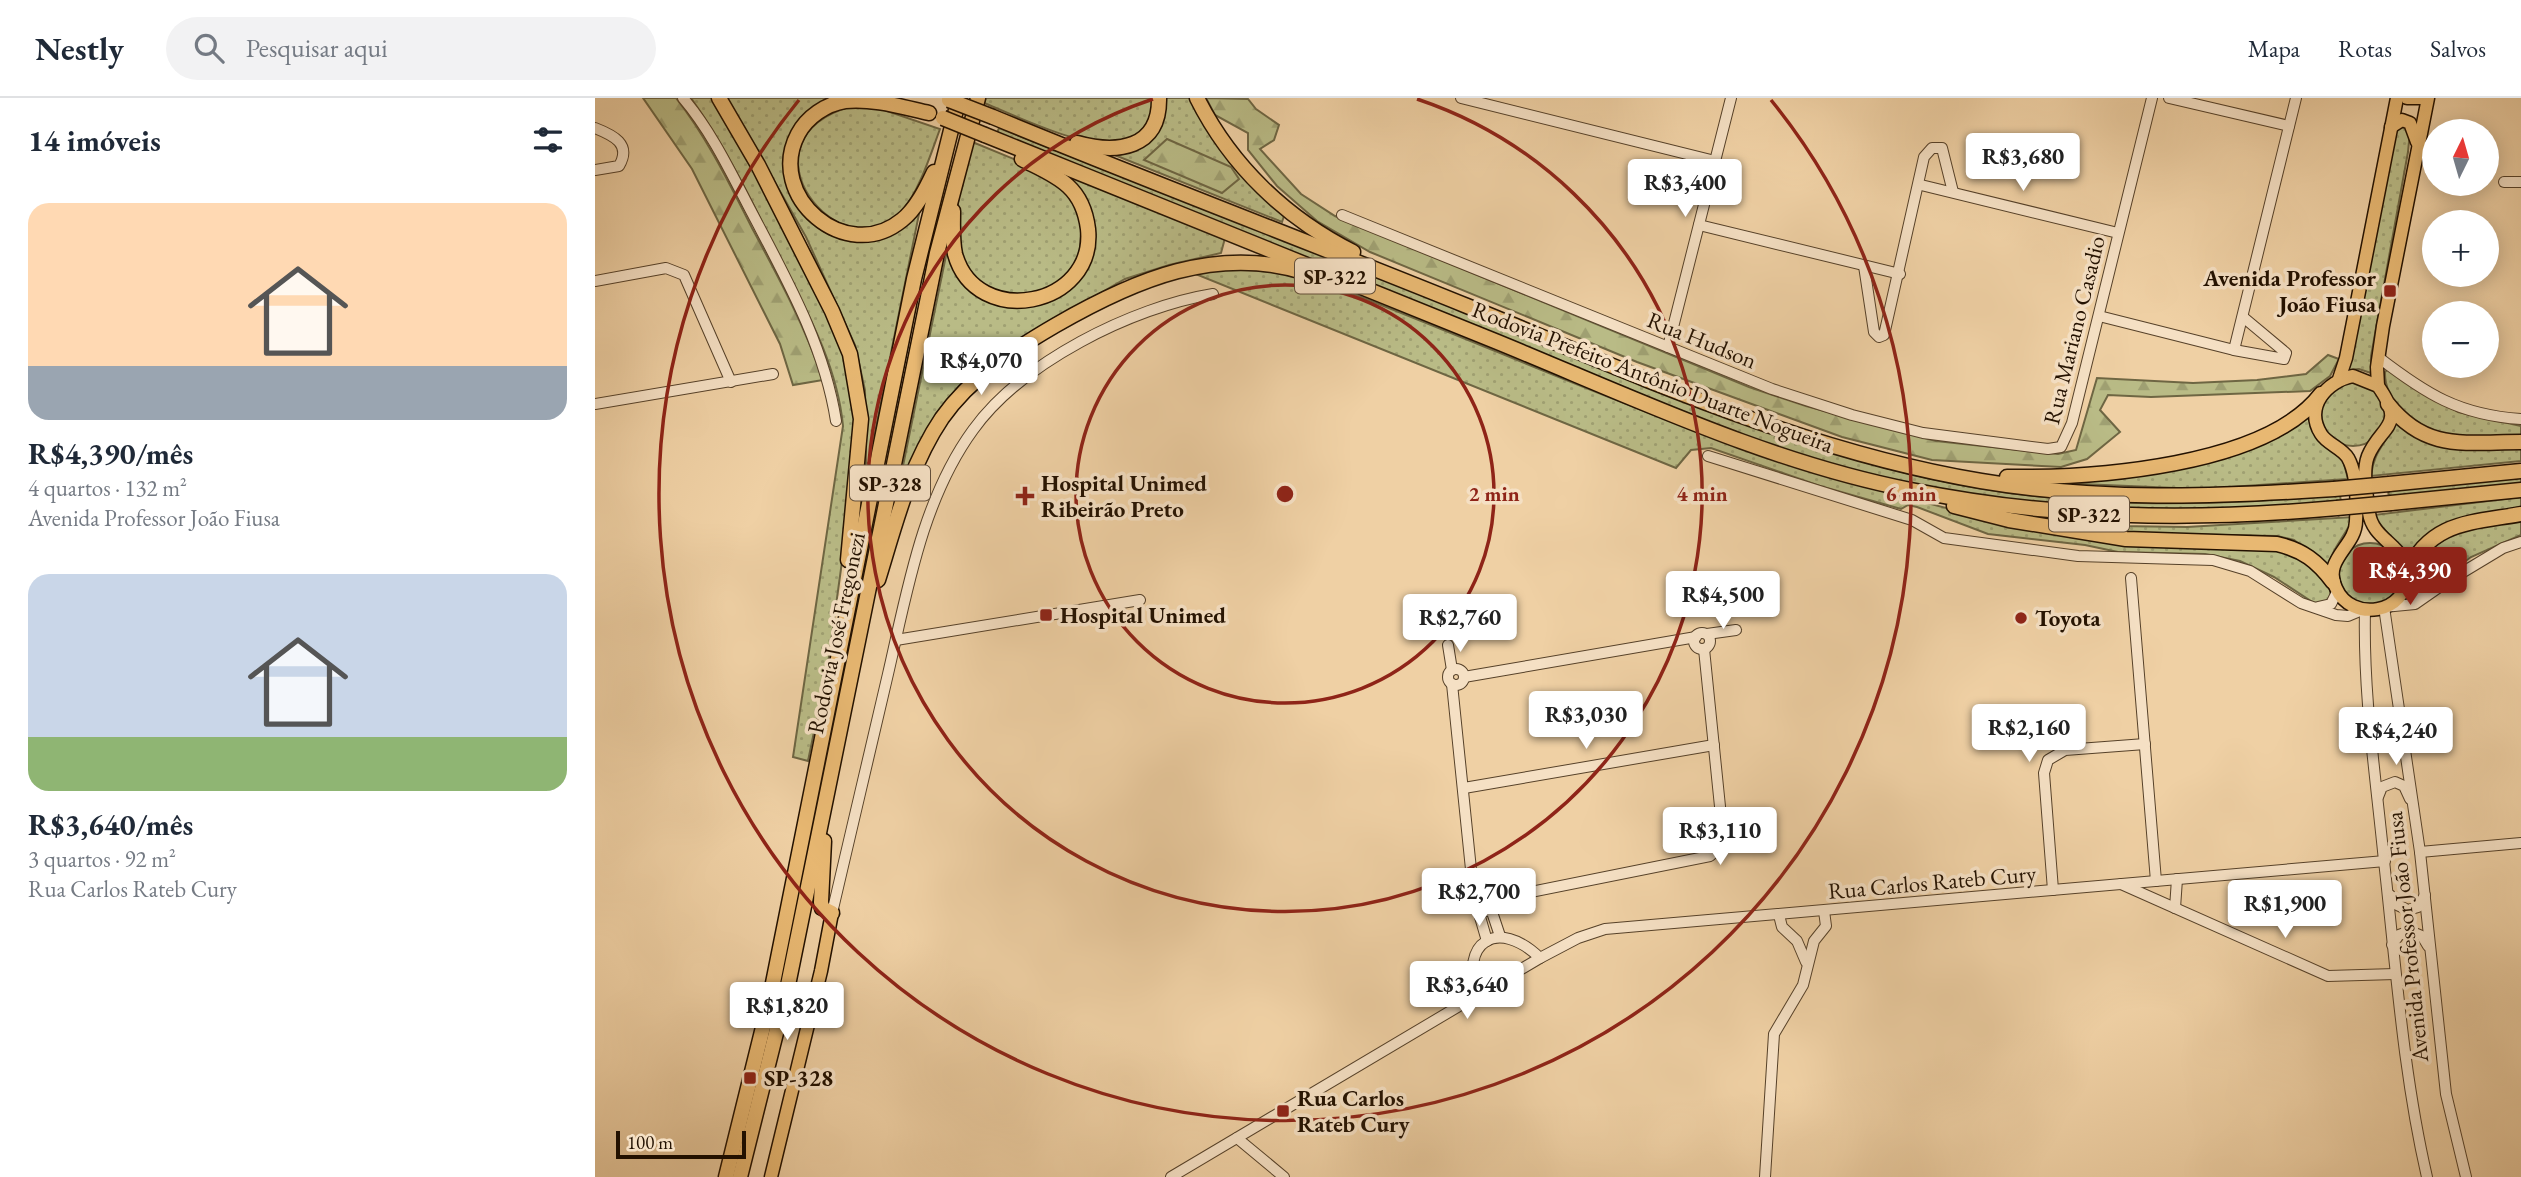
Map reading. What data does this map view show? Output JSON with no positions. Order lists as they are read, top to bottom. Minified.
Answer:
{"streets":{"highway":["SP-322","Rodovia Prefeito Antônio Duarte Nogueira","SP-328","Rodovia José Fregonezi"],"street":["Rua Mariano Casadio","Rua Hudson","Rua Carlos Rateb Cury","Avenida Professor João Fiusa"]},"crossings":[["Rua Mariano Casadio","Rua Hudson"],["Rodovia Prefeito Antônio Duarte Nogueira","Rodovia José Fregonezi"],["Rua Carlos Rateb Cury","Avenida Professor João Fiusa"]],"places":{"transit":["Avenida Professor João Fiusa","Hospital Unimed","SP-328","Rua Carlos Rateb Cury"],"health":["Hospital Unimed Ribeirão Preto"],"other":["Toyota"]},"scale_bar":"100 m","north":"top","page":{"header":"Nestly","search":"Pesquisar aqui","nav":["Mapa","Rotas","Salvos"],"heading":"14 imóveis","map_buttons":["+","−"],"price":["R$3,680","R$3,400","R$4,070","R$4,390","R$4,500","R$2,760","R$3,030","R$2,160","R$4,240","R$3,110","R$2,700","R$1,900","R$3,640","R$1,820"],"list":[{"name":"R$4,390/mês","note":"4 quartos · 132 m² · Avenida Professor João Fiusa"},{"name":"R$3,640/mês","note":"3 quartos · 92 m² · Rua Carlos Rateb Cury"}],"scale":"100 m"},"rings":["2 min","4 min","6 min"]}
